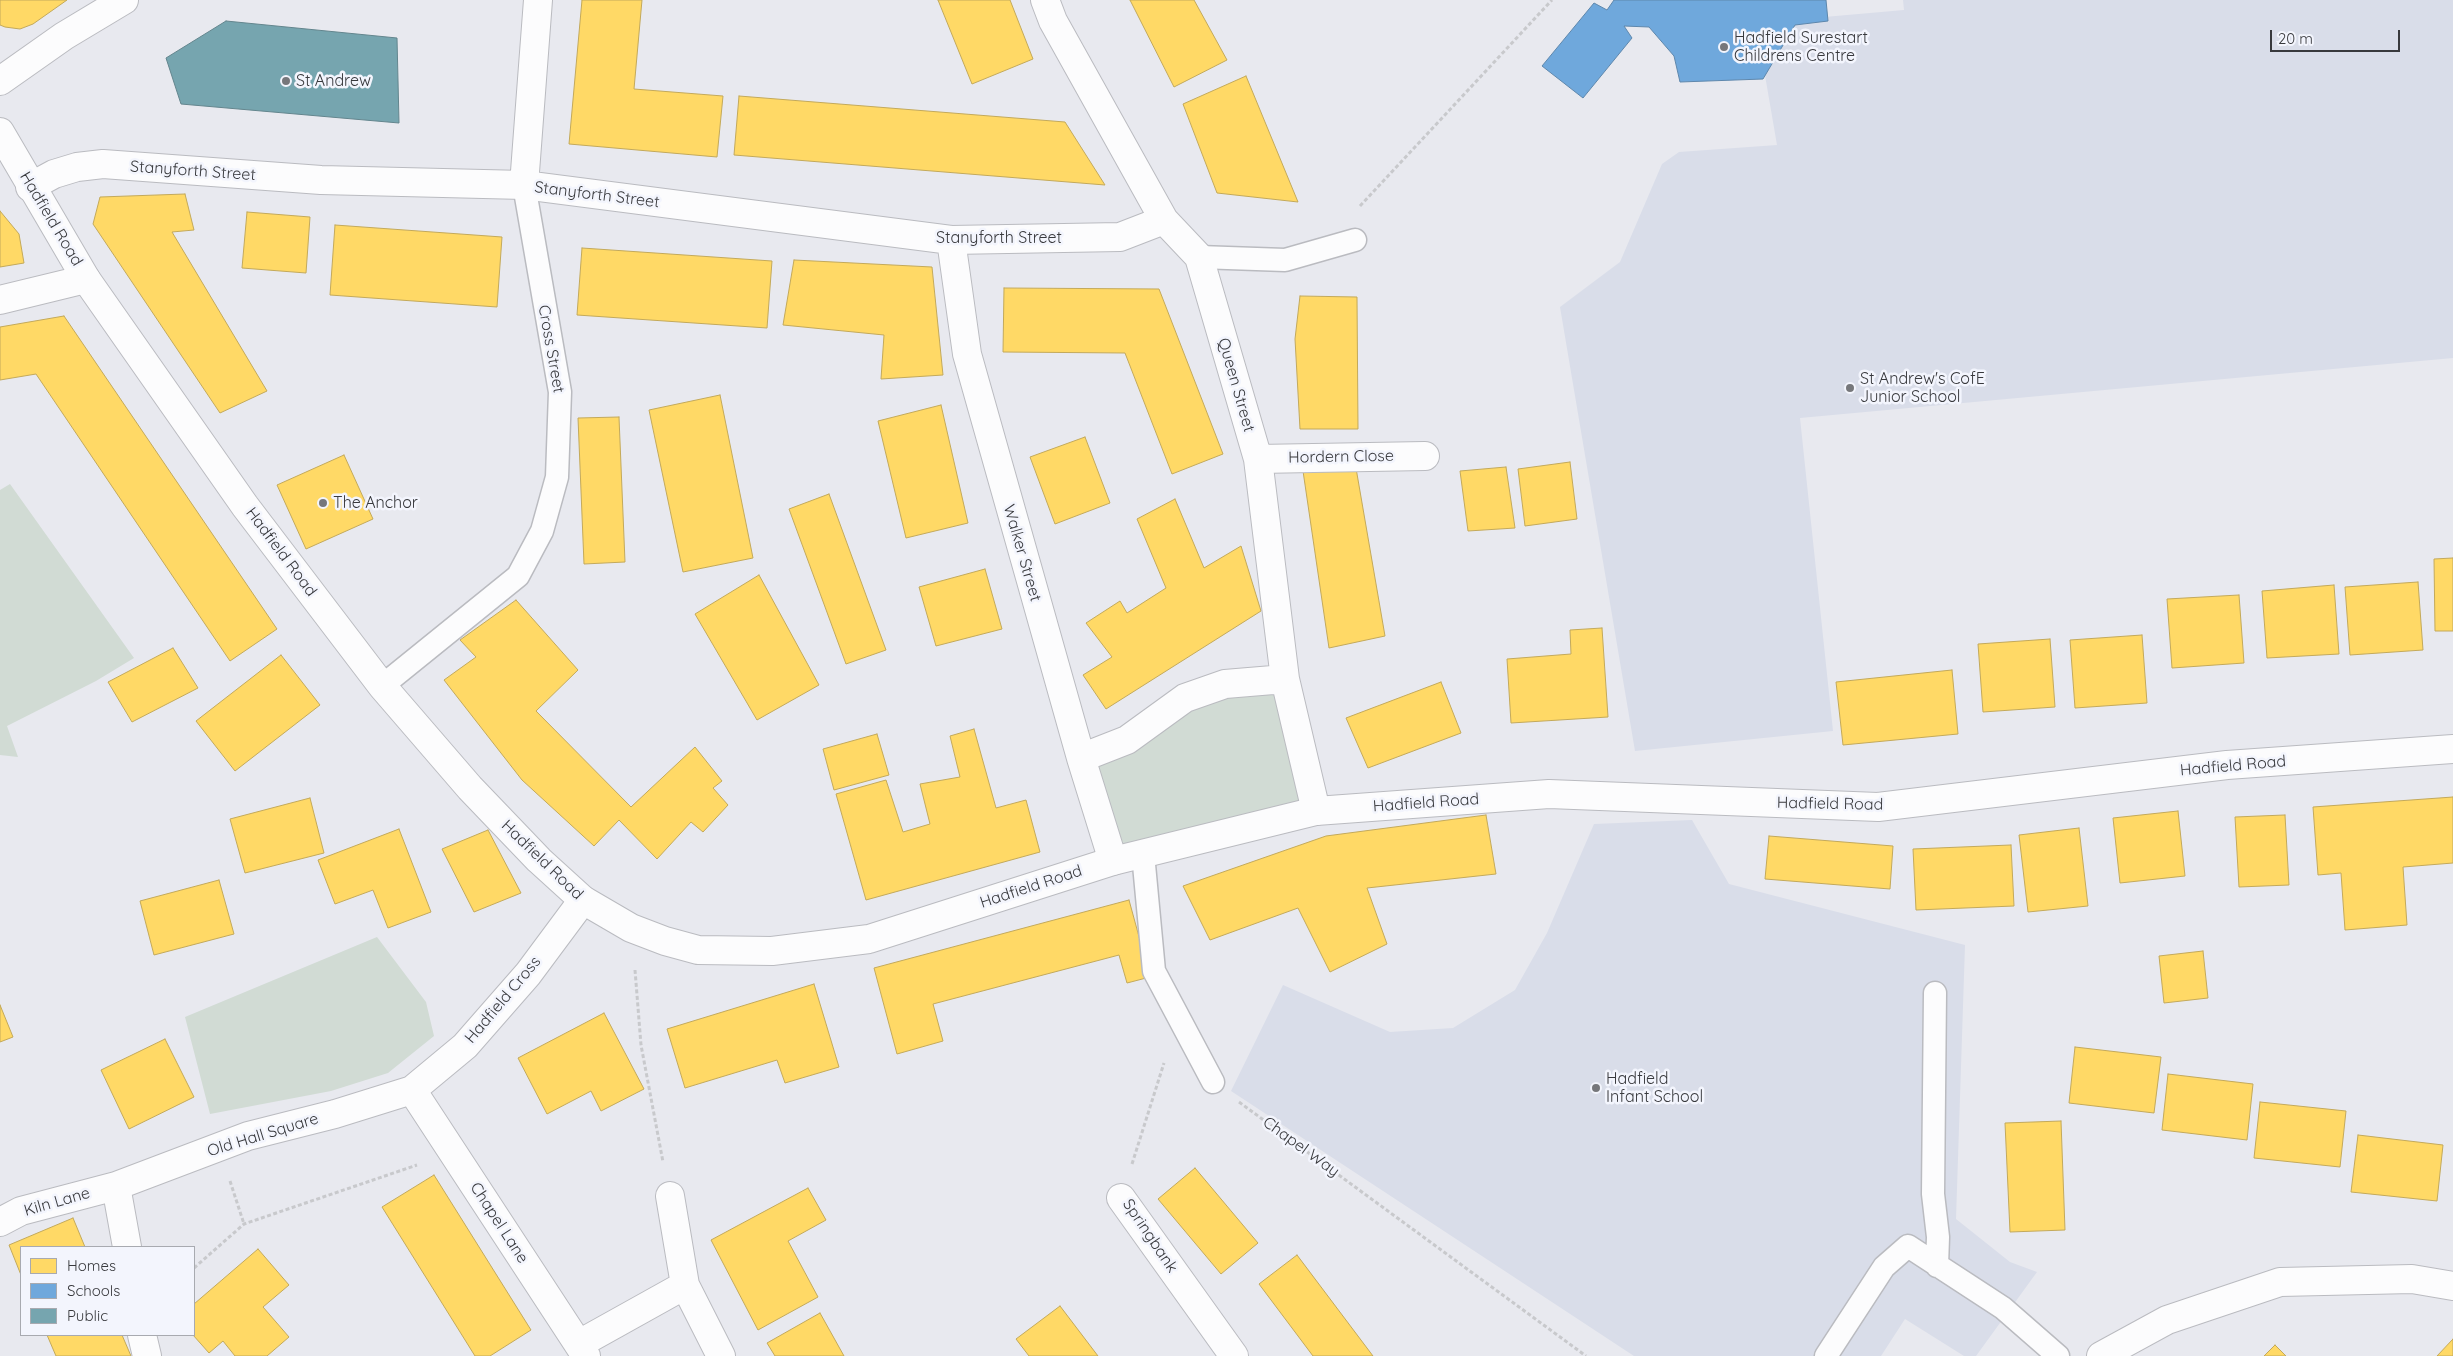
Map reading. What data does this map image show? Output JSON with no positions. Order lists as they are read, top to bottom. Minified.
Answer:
{"streets":{"street":["Stanyforth Street","Hadfield Road","Cross Street","Queen Street","Hordern Close","Walker Street","Hadfield Cross","Old Hall Square","Kiln Lane","Chapel Lane","Springbank"],"path":["Chapel Way"]},"crossings":[["Stanyforth Street","Hadfield Road"],["Stanyforth Street","Cross Street"],["Stanyforth Street","Queen Street"],["Stanyforth Street","Walker Street"],["Hadfield Road","Cross Street"],["Hadfield Road","Queen Street"],["Hadfield Road","Walker Street"],["Hadfield Road","Hadfield Cross"],["Queen Street","Hordern Close"],["Hadfield Cross","Old Hall Square"],["Hadfield Cross","Chapel Lane"],["Old Hall Square","Kiln Lane"],["Old Hall Square","Chapel Lane"]],"places":["Hadfield Surestart Childrens Centre","St Andrew","St Andrew's CofE Junior School","The Anchor","Hadfield Infant School"],"legend":["Homes","Schools","Public"],"scale_bar":"20 m"}
